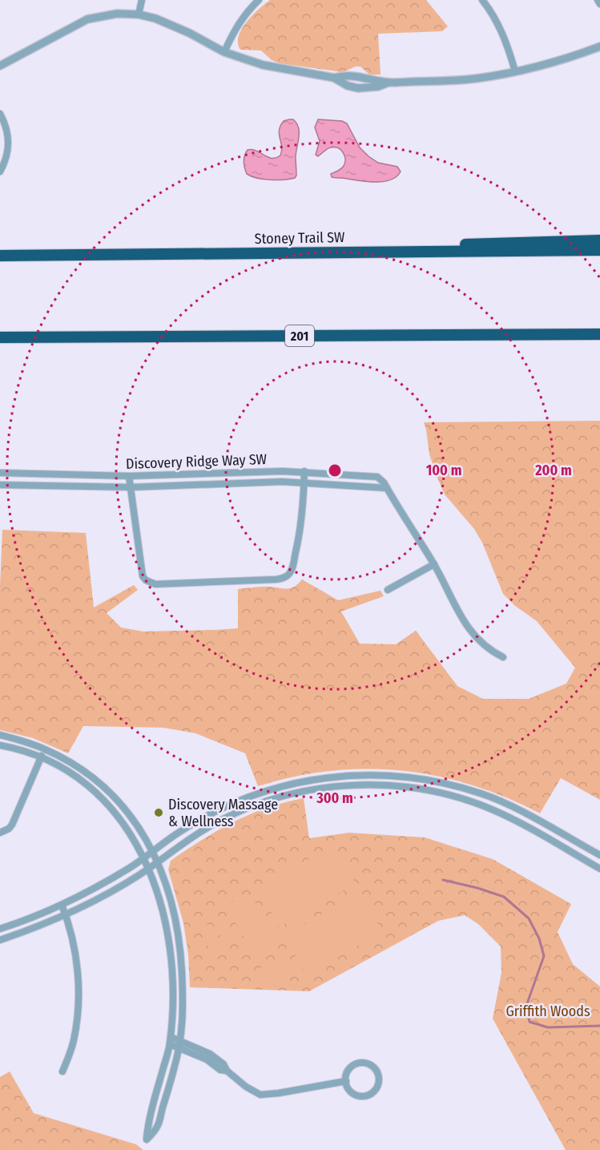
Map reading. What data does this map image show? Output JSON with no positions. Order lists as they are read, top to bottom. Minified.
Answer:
{"streets":{"highway":["Stoney Trail SW","201"],"street":["Discovery Ridge Way SW"]},"parks":["Griffith Woods"],"places":["Discovery Massage & Wellness"],"rings":["100 m","200 m","300 m"]}
